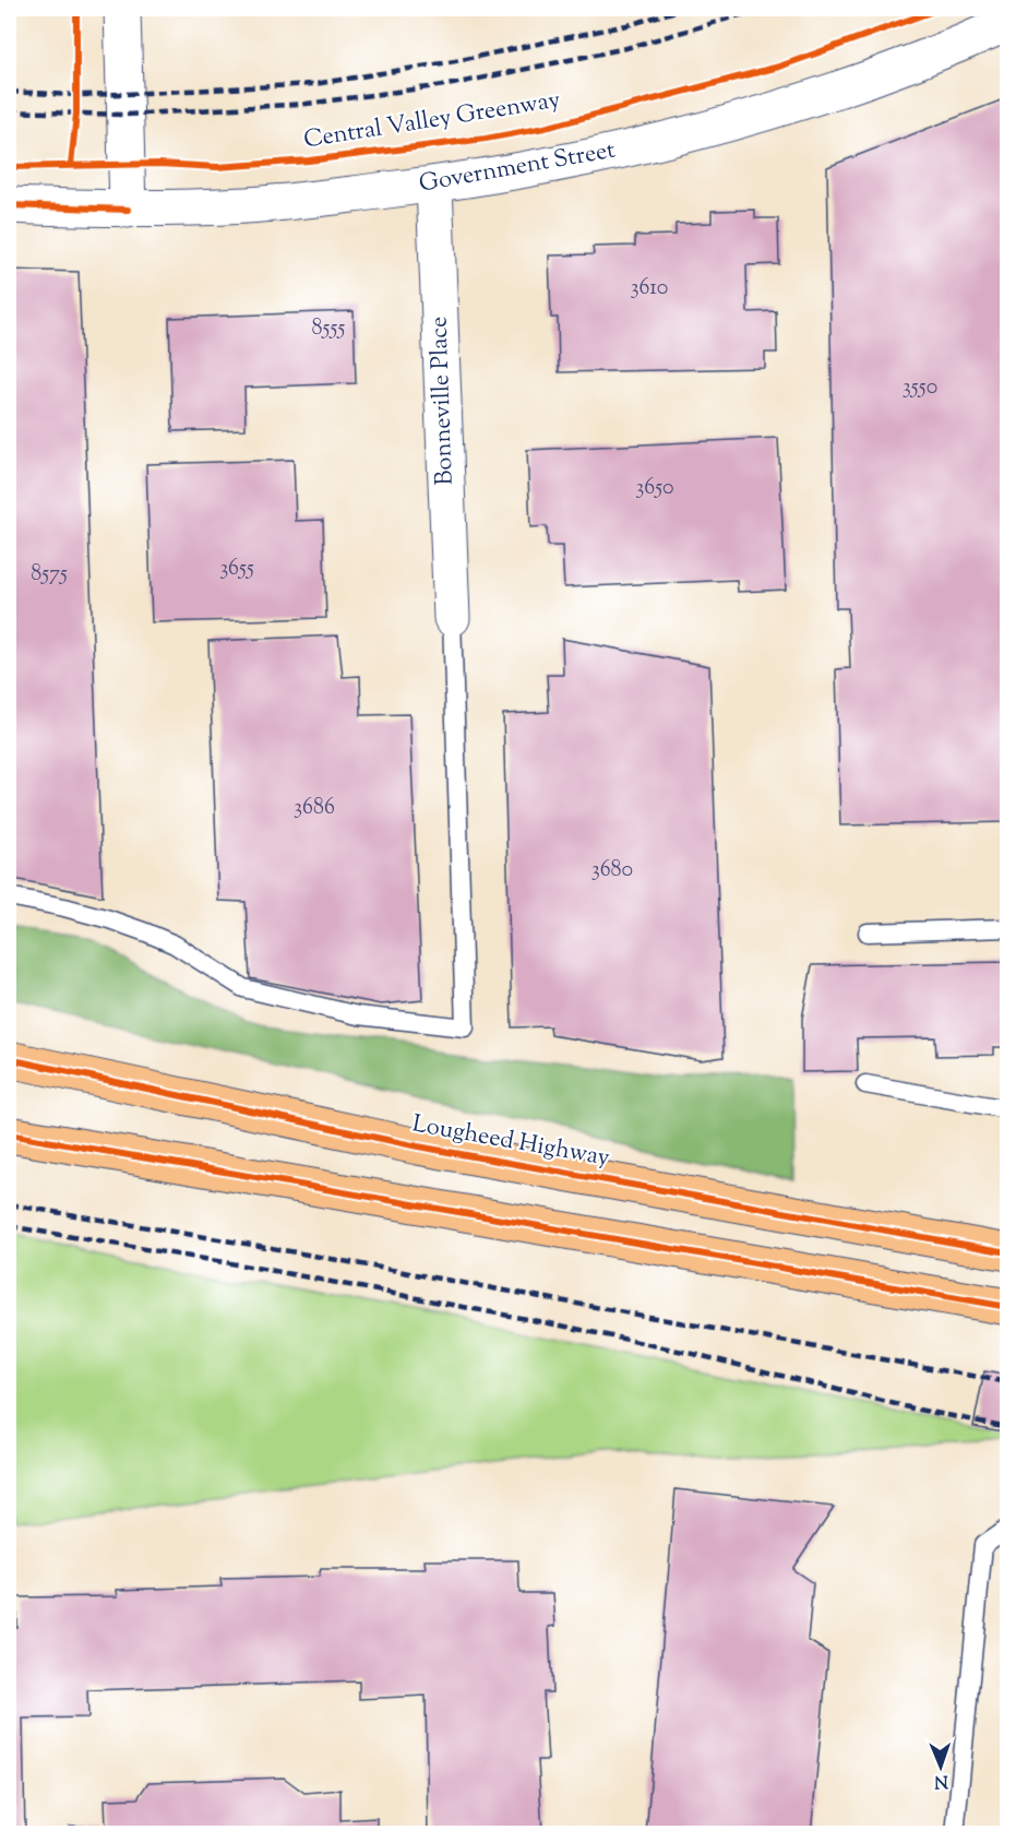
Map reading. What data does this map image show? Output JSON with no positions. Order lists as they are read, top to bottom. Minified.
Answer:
{"streets":{"main road":["Lougheed Highway"],"street":["Government Street","Bonneville Place"],"cycle path":["Central Valley Greenway"]},"crossings":[["Government Street","Bonneville Place"]],"house_numbers":["3610","8555","3550","3650","3655","8575","3686","3680"],"north":"bottom"}
